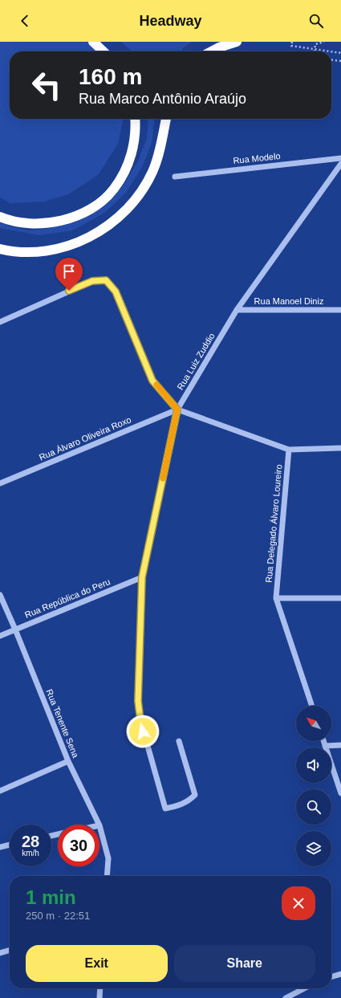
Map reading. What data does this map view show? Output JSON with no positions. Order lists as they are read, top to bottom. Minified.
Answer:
{"streets":{"street":["Rua Modelo","Rua Manoel Diniz","Rua Luiz Zuddio","Rua Álvaro Oliveira Roxo","Rua Delegado Álvaro Loureiro","Rua República do Peru","Rua Tenente Sena"]},"crossings":[["Rua Manoel Diniz","Rua Luiz Zuddio"],["Rua Luiz Zuddio","Rua Álvaro Oliveira Roxo"],["Rua Luiz Zuddio","Rua República do Peru"],["Rua República do Peru","Rua Tenente Sena"]],"north":"top left","page":{"header":"Headway","turn":["160 m","Rua Marco Antônio Araújo"],"speed":"28 km/h","limit":"30","heading":["1 min","250 m · 22:51"],"buttons":["Exit","Share"]}}
